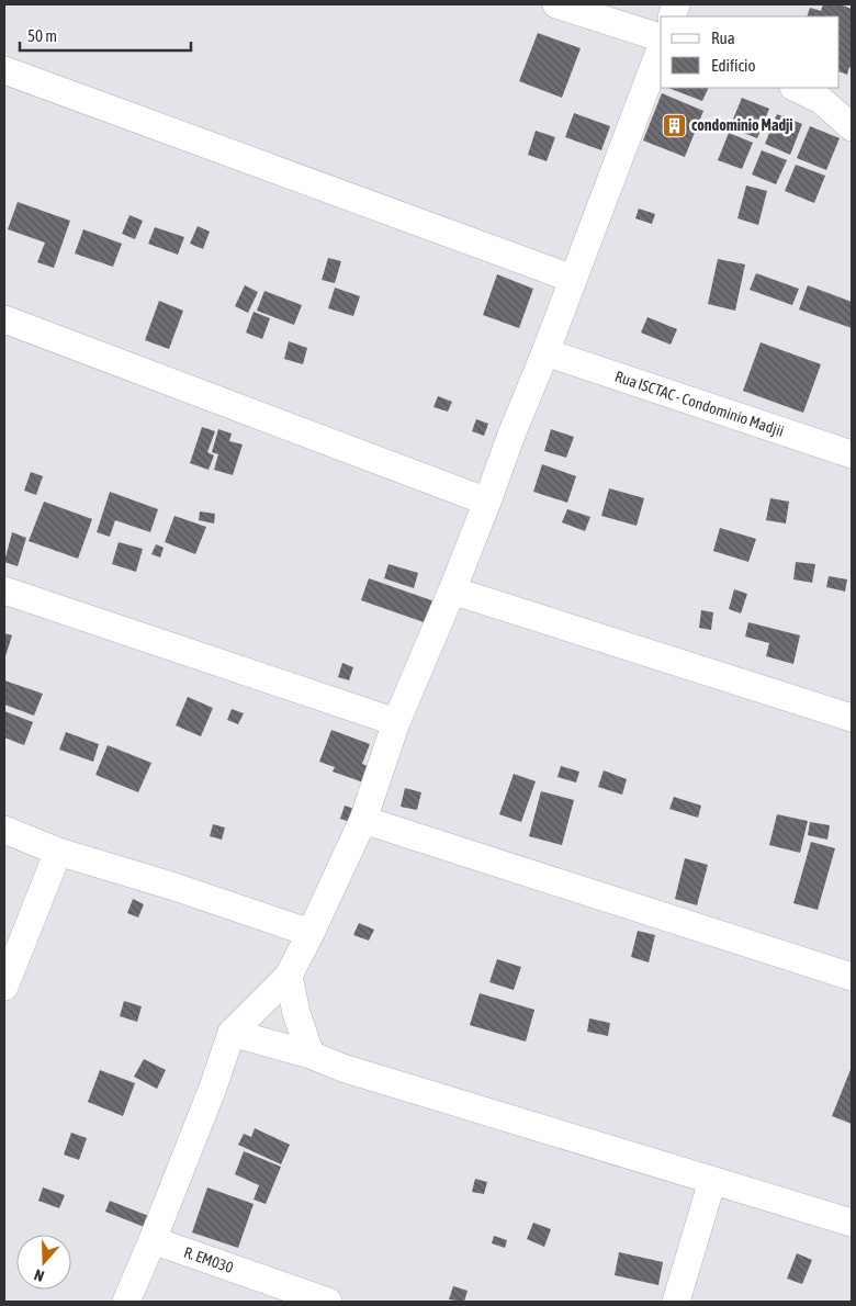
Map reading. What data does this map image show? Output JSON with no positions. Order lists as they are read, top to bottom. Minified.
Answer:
{"streets":{"street":["Rua ISCTAC - Condominio Madjii","R. EM030"]},"places":{"building":["condominio Madji"]},"legend":["Rua","Edifício"],"scale_bar":"50 m","north":"bottom"}
